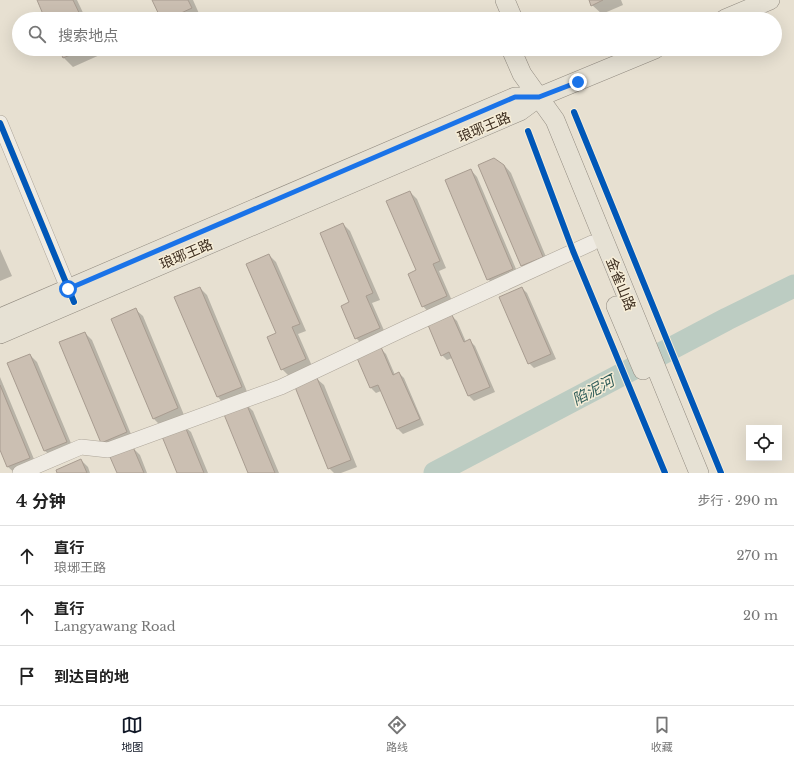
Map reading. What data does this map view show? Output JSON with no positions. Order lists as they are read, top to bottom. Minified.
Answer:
{"streets":{"main road":["琅琊王路","金雀山路"]},"crossings":[["琅琊王路","金雀山路"]],"water":["陷泥河"],"page":{"search":"搜索地点","heading":["4 分钟","步行 · 290 m"],"list":[["直行","琅琊王路","270 m"],["直行","Langyawang Road","20 m"],"到达目的地"],"nav":["地图","路线","收藏"]}}
